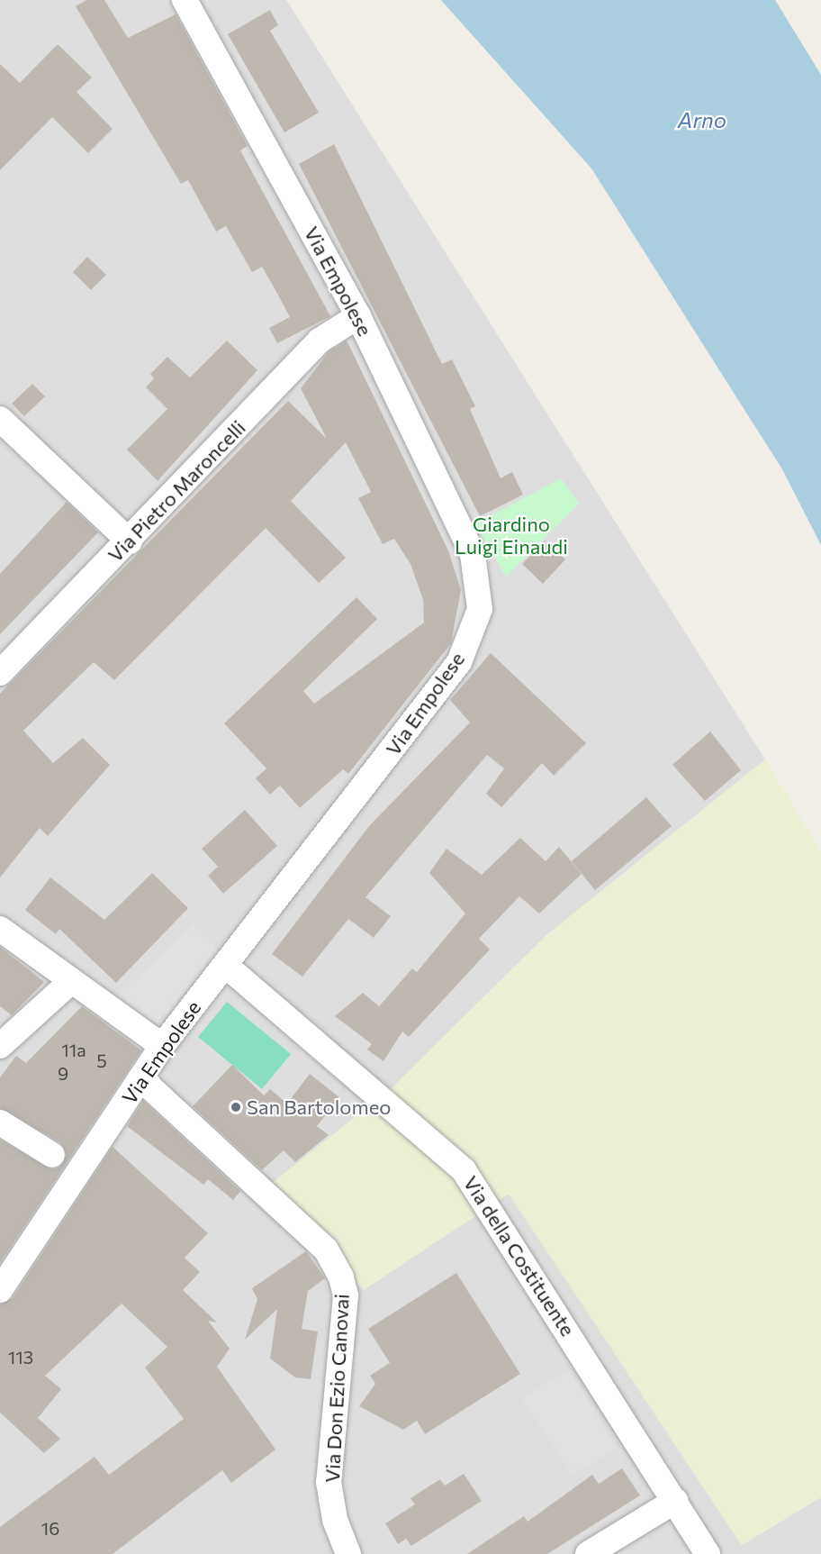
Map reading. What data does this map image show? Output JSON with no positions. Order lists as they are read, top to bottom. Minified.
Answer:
{"streets":{"street":["Via Empolese","Via Pietro Maroncelli","Via della Costituente","Via Don Ezio Canovai"]},"crossings":[["Via Empolese","Via Pietro Maroncelli"],["Via Empolese","Via della Costituente"],["Via Empolese","Via Don Ezio Canovai"]],"water":["Arno"],"parks":["Giardino Luigi Einaudi"],"places":["San Bartolomeo"],"house_numbers":["11a","5","9","113","16"]}
